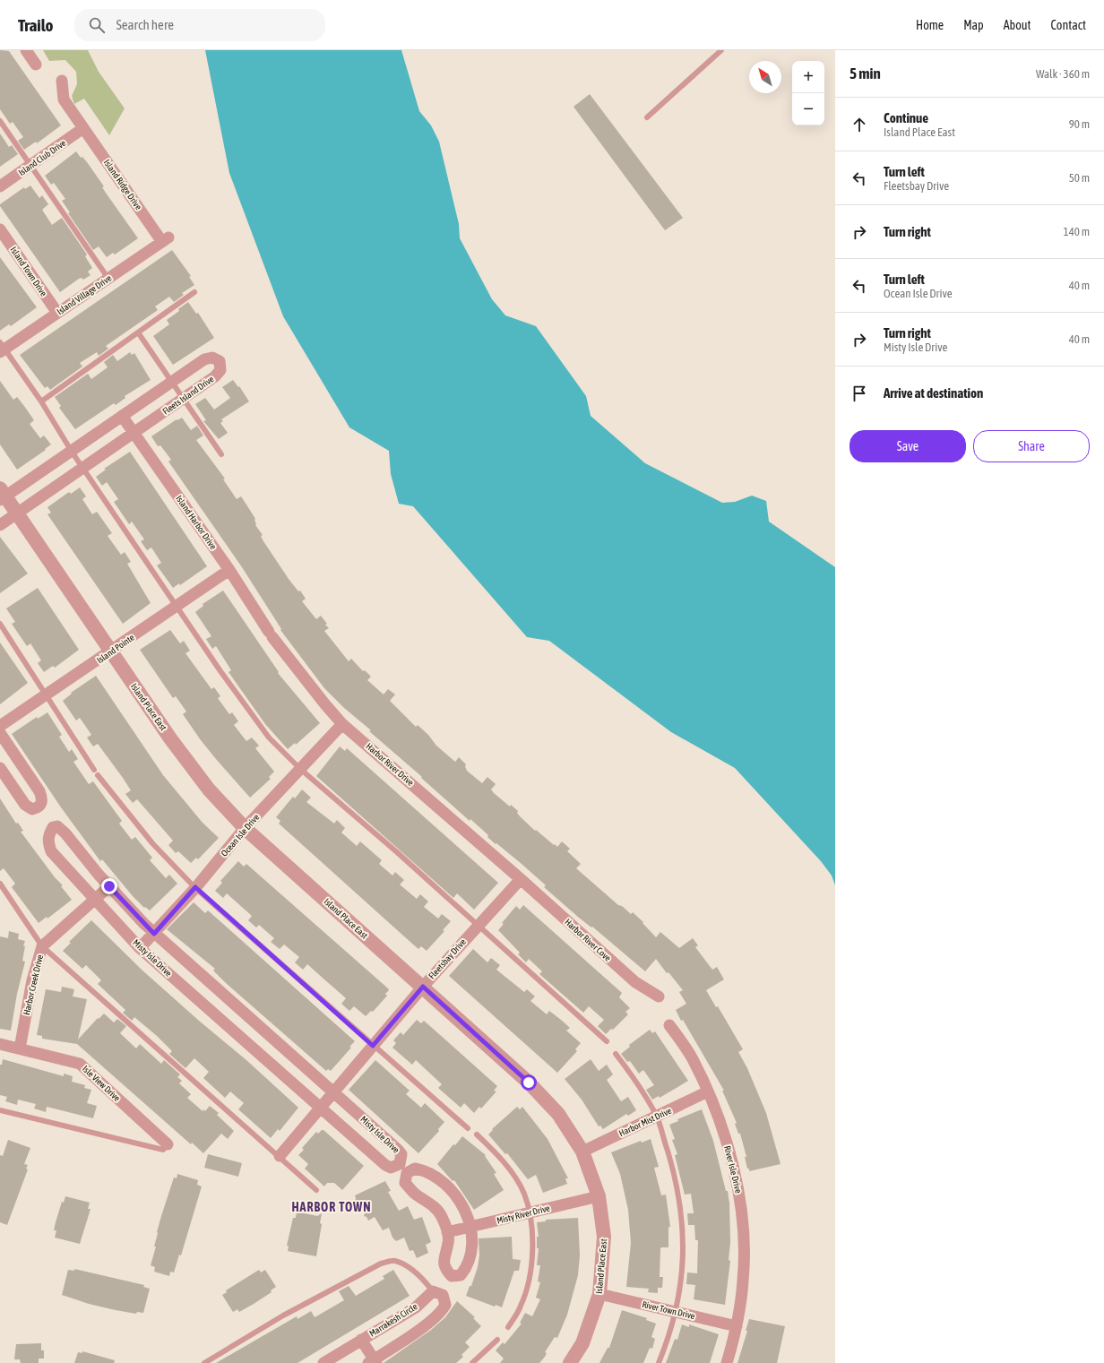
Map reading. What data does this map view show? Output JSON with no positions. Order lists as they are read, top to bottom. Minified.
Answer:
{"streets":{"street":["Island Club Drive","Island Ridge Drive","Island Town Drive","Island Village Drive","Fleets Island Drive","Island Harbor Drive","Island Pointe","Island Place East","Harbor River Drive","Ocean Isle Drive","Harbor River Cove","Misty Isle Drive","Fleetsbay Drive","Harbor Creek Drive","Isle View Drive","Harbor Mist Drive","River Isle Drive","Misty River Drive","River Town Drive","Marrakesh Circle"]},"crossings":[["Island Club Drive","Island Ridge Drive"],["Island Ridge Drive","Island Village Drive"],["Island Town Drive","Island Village Drive"],["Fleets Island Drive","Island Harbor Drive"],["Fleets Island Drive","Island Place East"],["Island Harbor Drive","Island Pointe"],["Island Harbor Drive","Harbor River Drive"],["Island Pointe","Island Place East"],["Island Place East","Ocean Isle Drive"],["Island Place East","Fleetsbay Drive"],["Island Place East","Harbor Mist Drive"],["Island Place East","Misty River Drive"],["Island Place East","River Town Drive"],["Harbor River Drive","Ocean Isle Drive"],["Harbor River Drive","Harbor River Cove"],["Harbor River Drive","Fleetsbay Drive"],["Ocean Isle Drive","Misty Isle Drive"],["Harbor River Cove","Fleetsbay Drive"],["Misty Isle Drive","Fleetsbay Drive"],["Misty Isle Drive","Harbor Creek Drive"],["Harbor Creek Drive","Isle View Drive"],["Harbor Mist Drive","River Isle Drive"],["River Isle Drive","River Town Drive"]],"districts":["HARBOR TOWN"],"north":"top left","page":{"header":"Trailo","search":"Search here","nav":["Home","Map","About","Contact"],"heading":["5 min","Walk · 360 m"],"map_buttons":["+","−"],"list":[["Continue","Island Place East","90 m"],["Turn left","Fleetsbay Drive","50 m"],["Turn right","140 m"],["Turn left","Ocean Isle Drive","40 m"],["Turn right","Misty Isle Drive","40 m"],"Arrive at destination"],"buttons":["Save","Share"]}}
